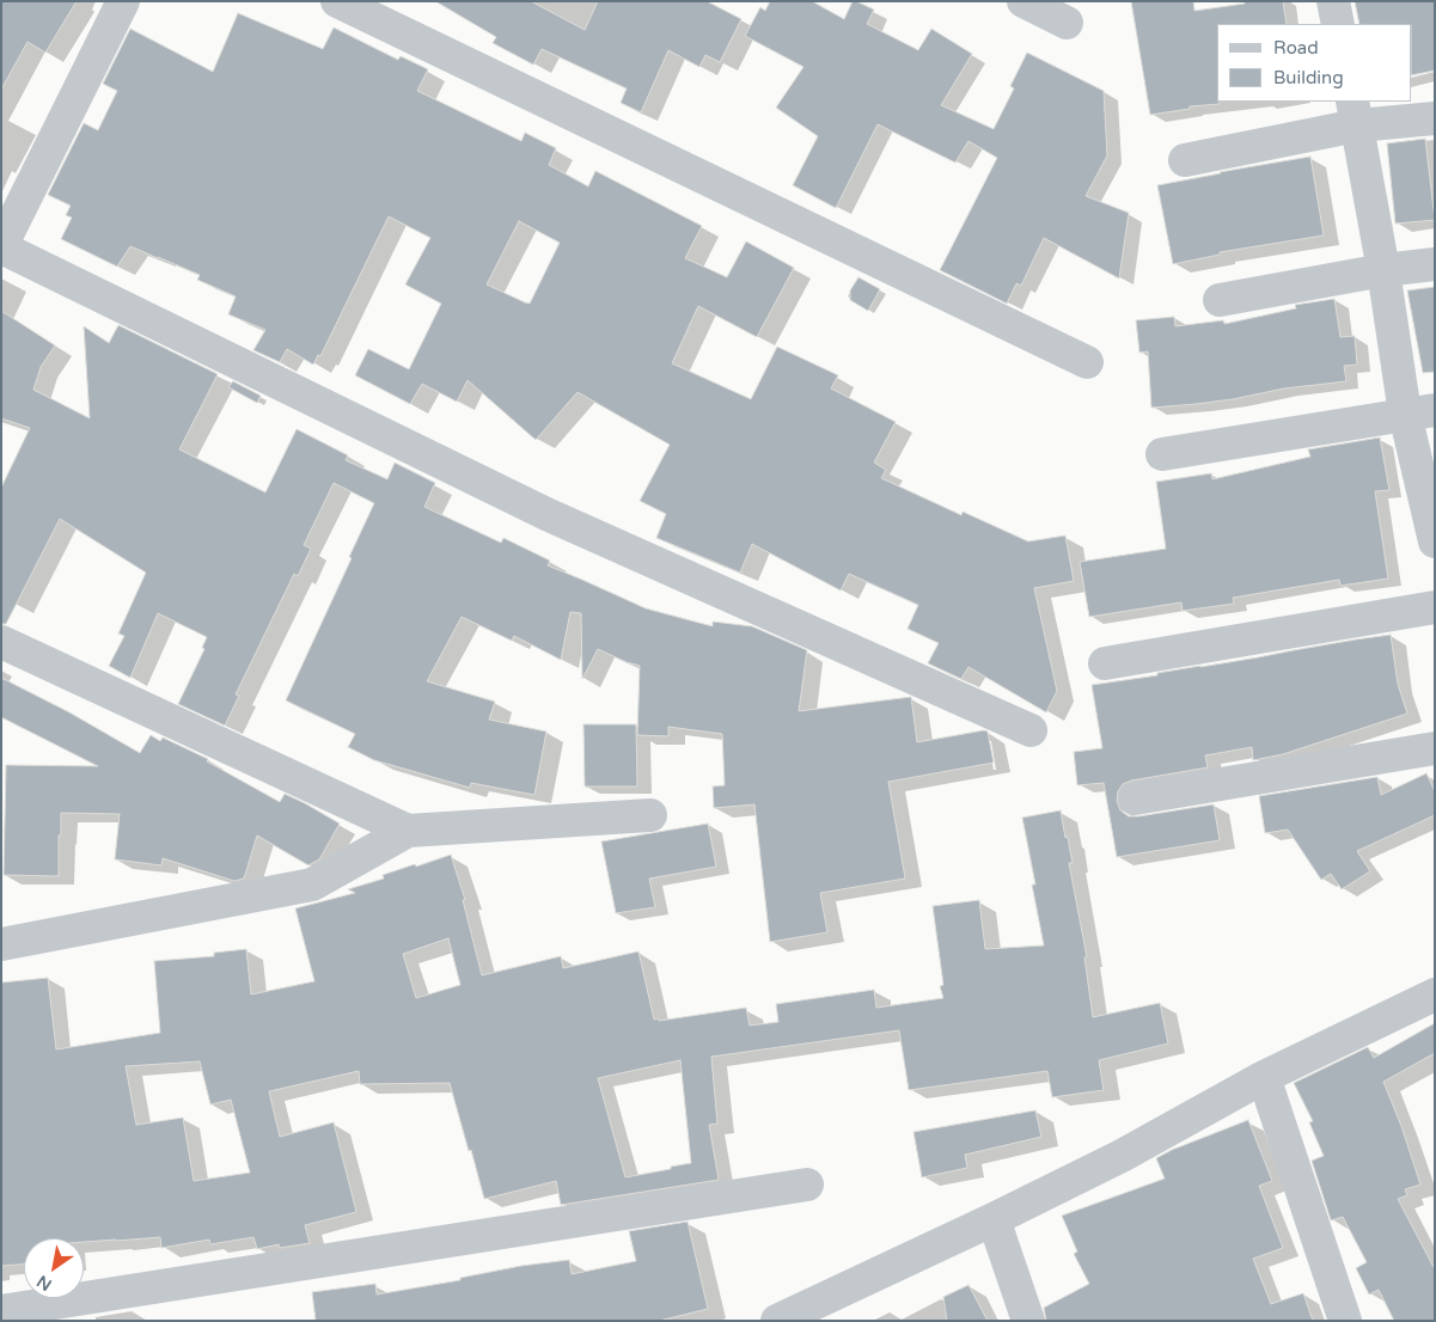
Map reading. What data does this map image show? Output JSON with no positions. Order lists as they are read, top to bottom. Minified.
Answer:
{"legend":["Road","Building"],"north":"bottom left"}
